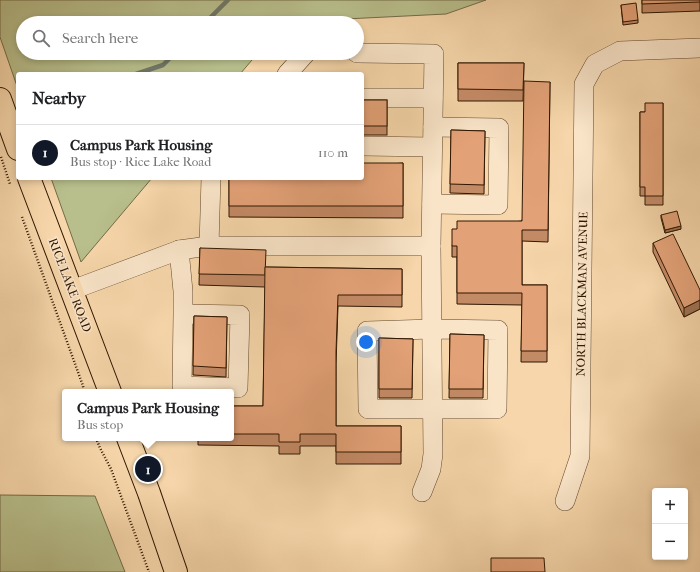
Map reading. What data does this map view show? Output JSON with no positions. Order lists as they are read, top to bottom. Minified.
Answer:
{"streets":{"main road":["RICE LAKE ROAD"],"street":["NORTH BLACKMAN AVENUE"]},"page":{"search":"Search here","heading":"Nearby","list":[{"mark":"1","name":"Campus Park Housing","note":"Bus stop · Rice Lake Road","value":"110 m"}],"popup":["Campus Park Housing","Bus stop"],"pins":"1","map_buttons":["+","−"]}}
